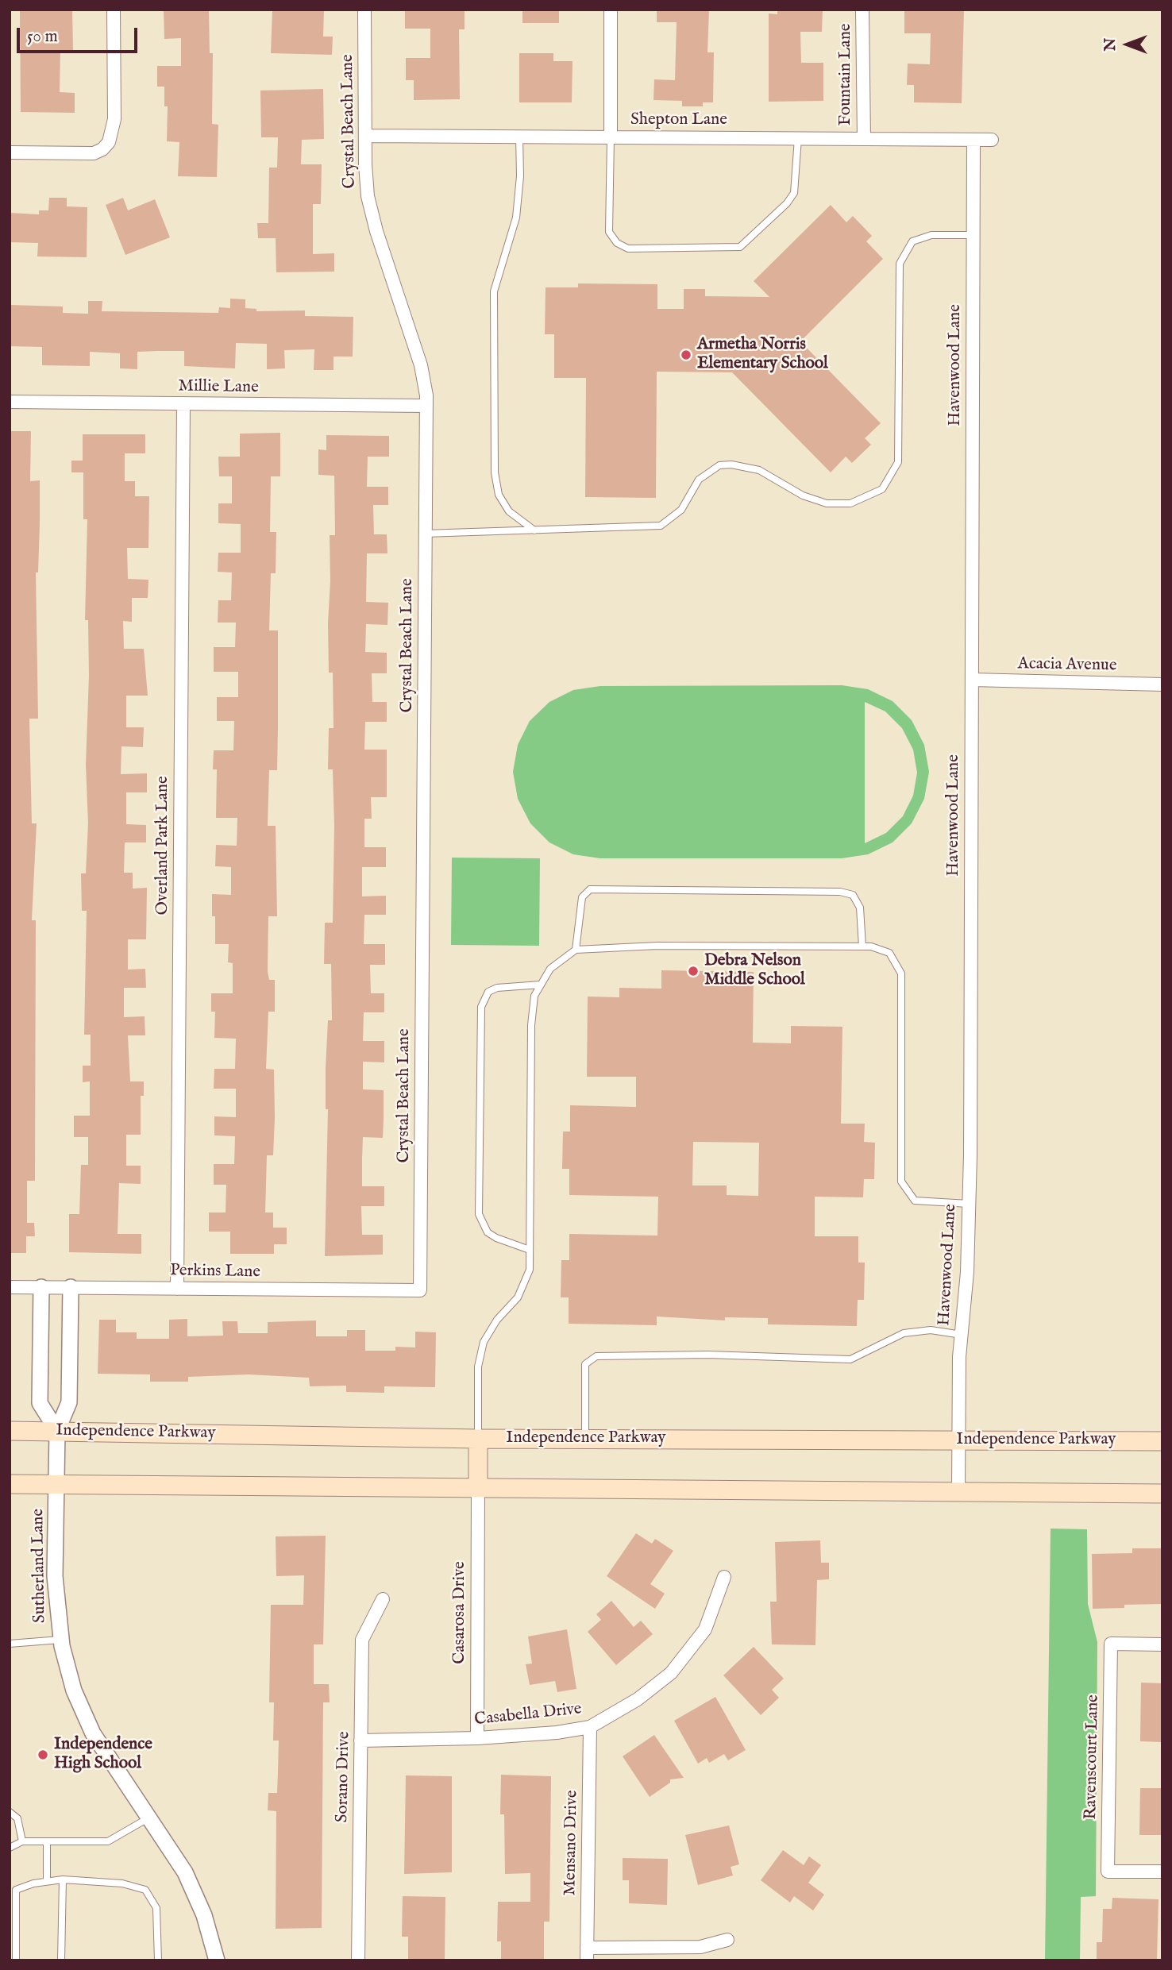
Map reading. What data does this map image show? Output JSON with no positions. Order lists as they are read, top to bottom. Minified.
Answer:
{"streets":{"main road":["Independence Parkway"],"street":["Fountain Lane","Shepton Lane","Crystal Beach Lane","Havenwood Lane","Millie Lane","Acacia Avenue","Overland Park Lane","Perkins Lane","Sutherland Lane","Casarosa Drive","Casabella Drive","Ravenscourt Lane","Sorano Drive","Mensano Drive"]},"crossings":[["Fountain Lane","Shepton Lane"],["Shepton Lane","Crystal Beach Lane"],["Shepton Lane","Havenwood Lane"],["Crystal Beach Lane","Millie Lane"],["Crystal Beach Lane","Perkins Lane"],["Havenwood Lane","Acacia Avenue"],["Havenwood Lane","Independence Parkway"],["Millie Lane","Overland Park Lane"],["Overland Park Lane","Perkins Lane"],["Perkins Lane","Sutherland Lane"],["Independence Parkway","Sutherland Lane"],["Casarosa Drive","Casabella Drive"],["Casabella Drive","Sorano Drive"],["Casabella Drive","Mensano Drive"]],"places":["Armetha Norris Elementary School","Debra Nelson Middle School","Independence High School"],"scale_bar":"50 m","north":"left"}
